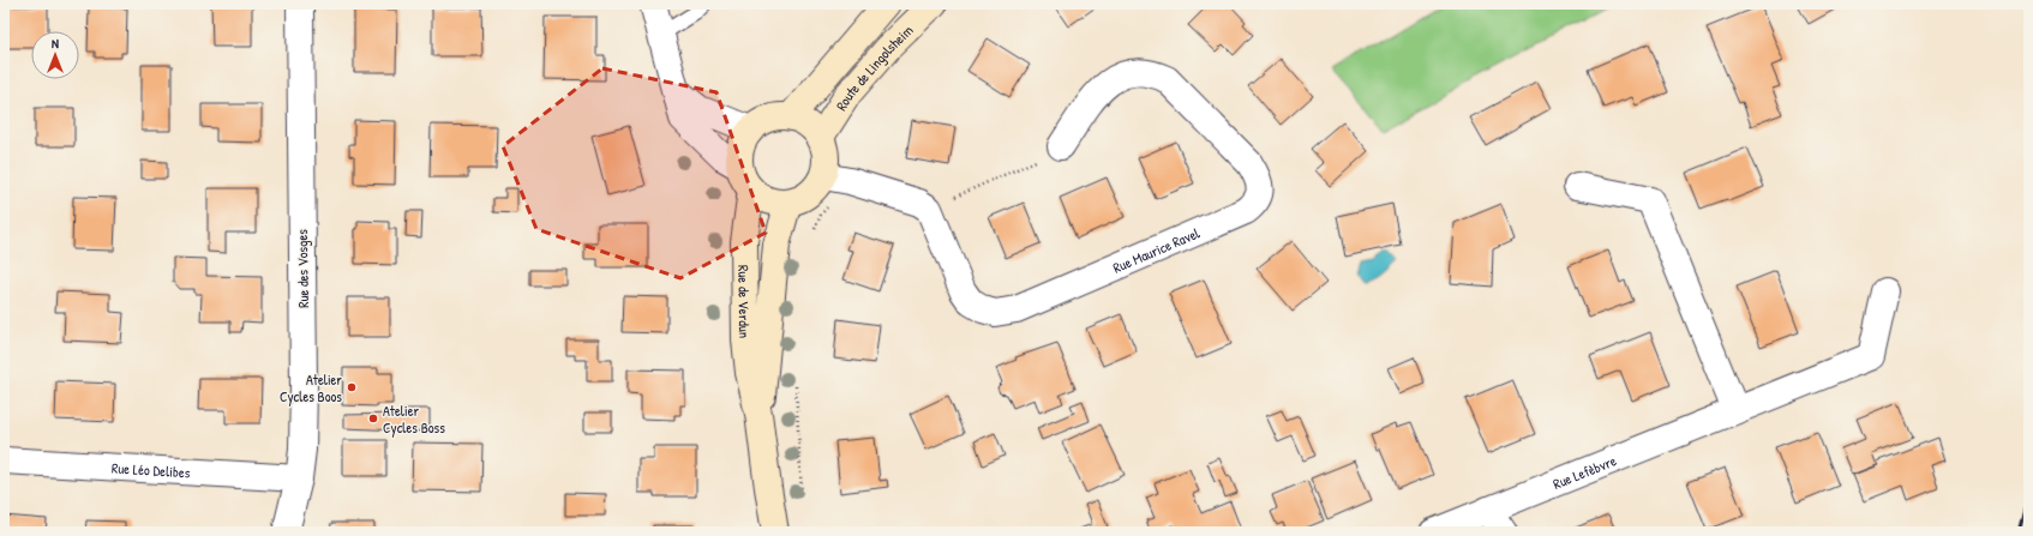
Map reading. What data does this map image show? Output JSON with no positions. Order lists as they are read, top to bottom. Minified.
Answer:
{"streets":{"main road":["Route de Lingolsheim","Rue de Verdun"],"street":["Rue Maurice Ravel","Rue des Vosges","Rue Léo Delibes","Rue Lefèbvre"]},"crossings":[["Route de Lingolsheim","Rue de Verdun"],["Rue des Vosges","Rue Léo Delibes"]],"places":["Atelier Cycles Boos","Atelier Cycles Boss"],"north":"top"}
